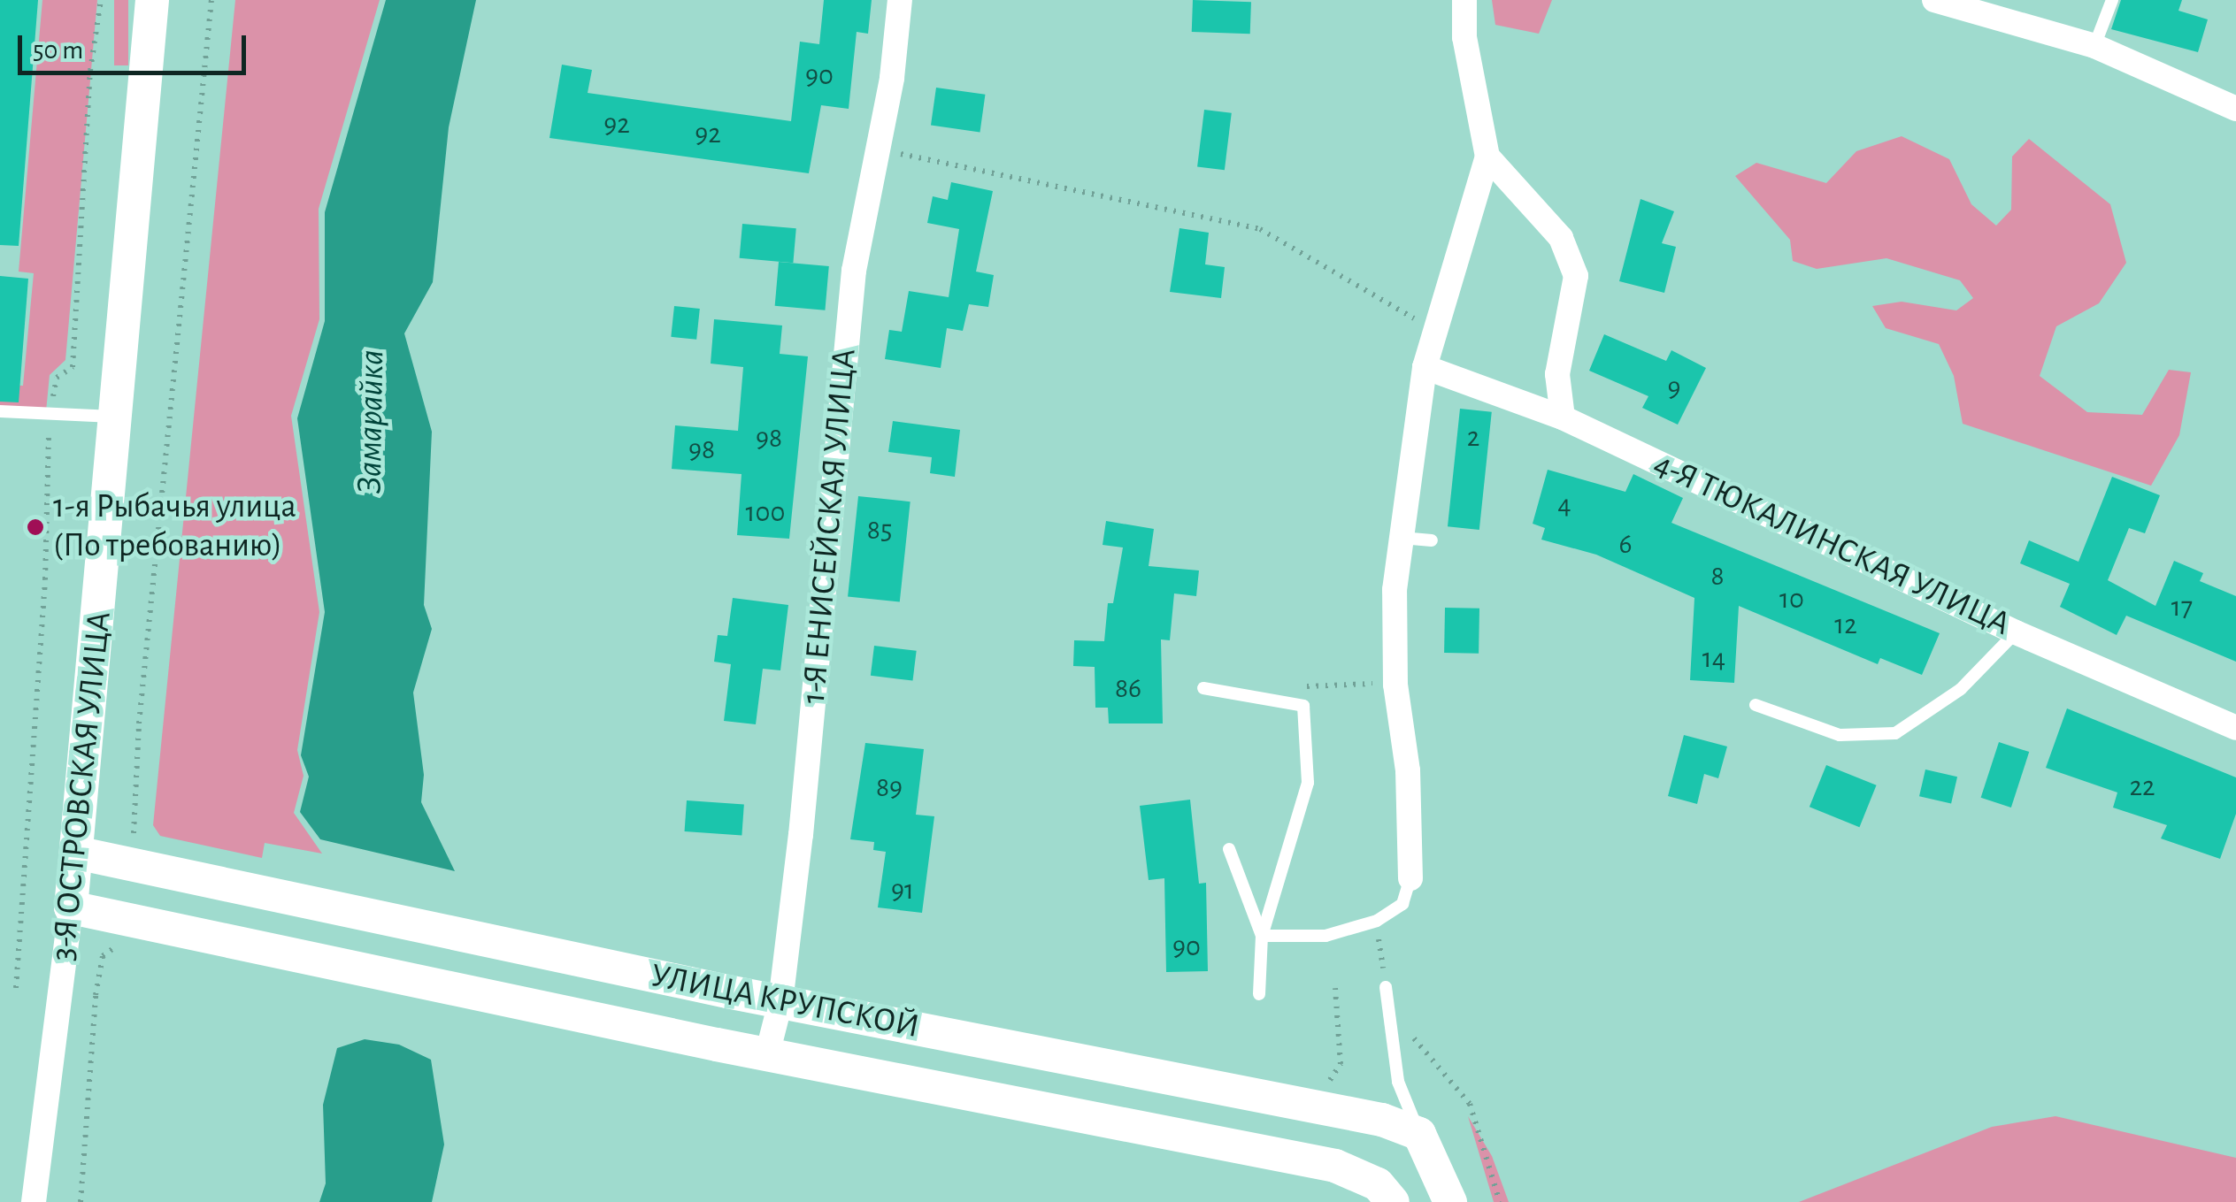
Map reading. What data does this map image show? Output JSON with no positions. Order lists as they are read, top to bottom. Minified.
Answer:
{"streets":{"main road":["3-Я ОСТРОВСКАЯ УЛИЦА","УЛИЦА КРУПСКОЙ"],"street":["1-Я ЕНИСЕЙСКАЯ УЛИЦА","4-Я ТЮКАЛИНСКАЯ УЛИЦА"]},"crossings":[["1-Я ЕНИСЕЙСКАЯ УЛИЦА","УЛИЦА КРУПСКОЙ"],["3-Я ОСТРОВСКАЯ УЛИЦА","УЛИЦА КРУПСКОЙ"]],"water":["Замарайка"],"places":["1-я Рыбачья улица (По требованию)"],"house_numbers":["90","92","92","9","2","98","98","4","100","85","6","8","10","17","12","14","86","22","89","91","90"],"scale_bar":"50 m"}
